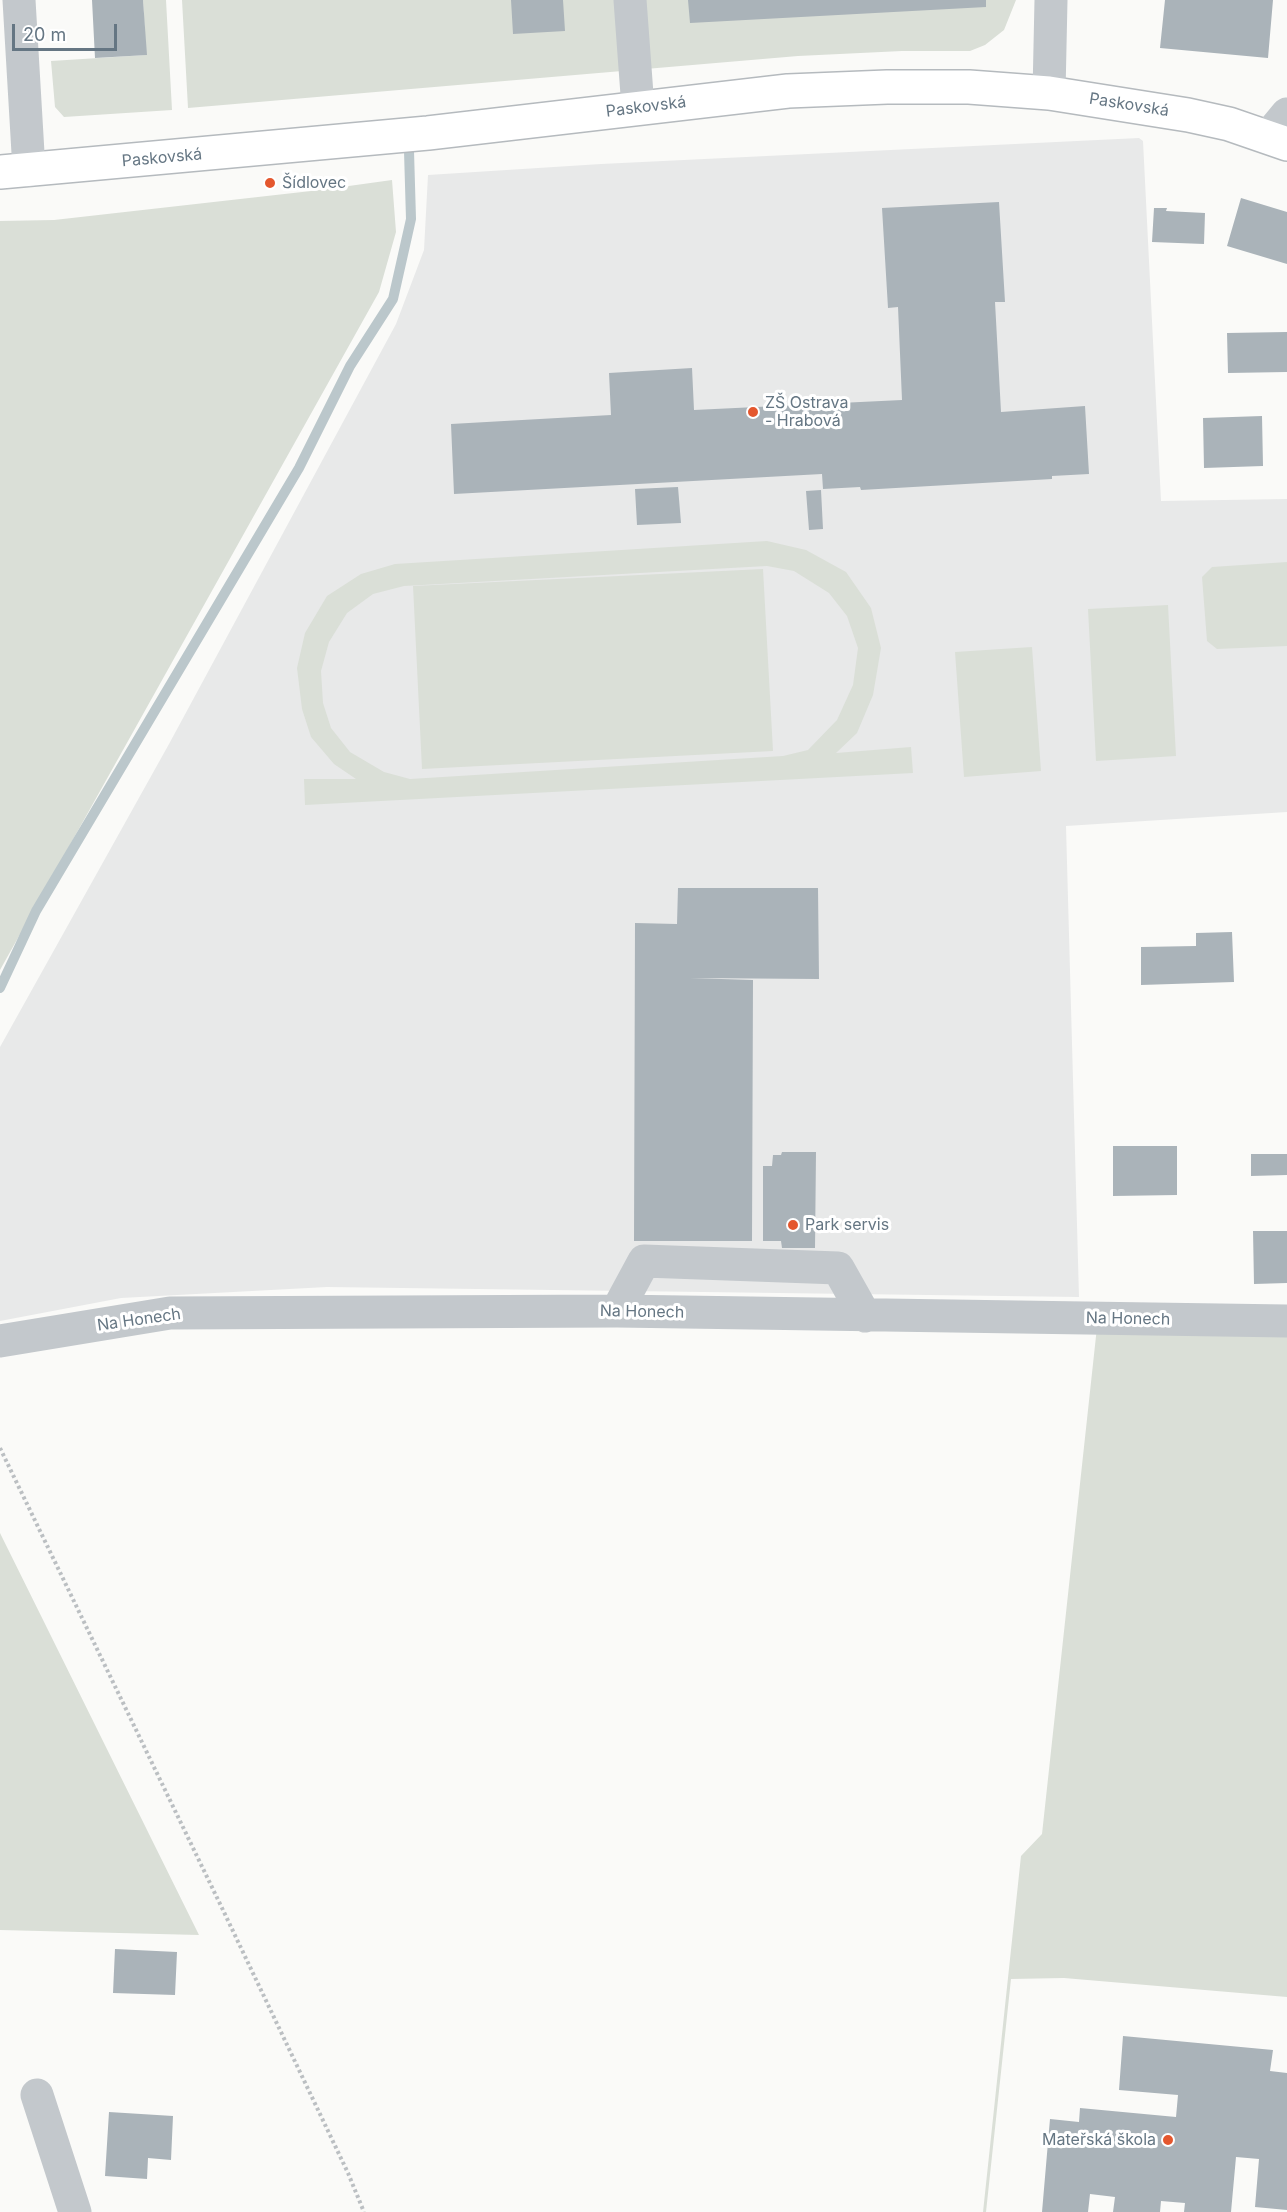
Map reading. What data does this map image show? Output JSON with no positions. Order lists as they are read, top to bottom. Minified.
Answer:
{"streets":{"main road":["Paskovská"],"street":["Na Honech"]},"places":["Šídlovec","ZŠ Ostrava - Hrabová","Park servis","Mateřská škola"],"scale_bar":"20 m"}
